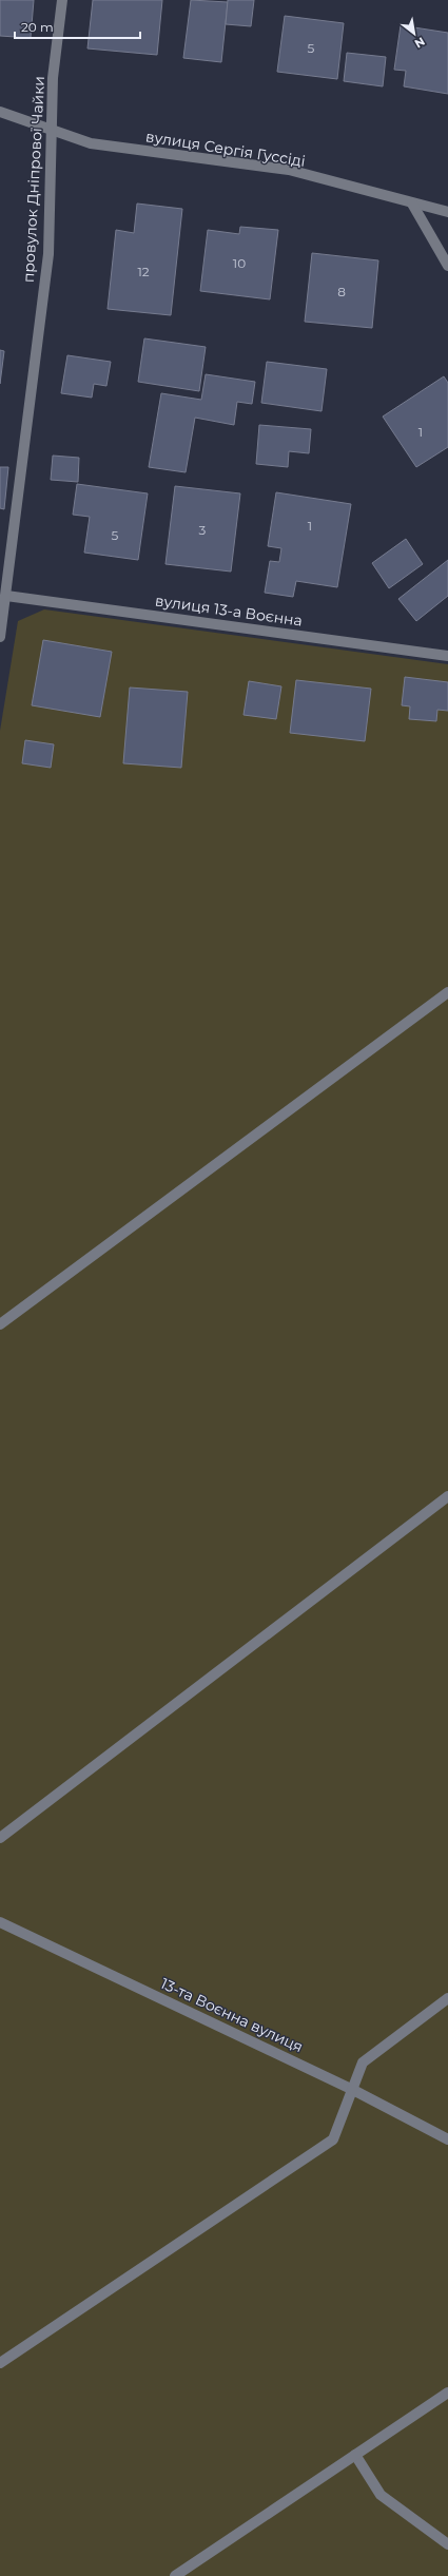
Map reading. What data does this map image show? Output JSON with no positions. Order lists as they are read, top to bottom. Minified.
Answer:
{"streets":{"street":["вулиця Сергія Гуссіді","провулок Дніпрової Чайки","вулиця 13-а Воєнна","13-та Воєнна вулиця"]},"crossings":[["вулиця Сергія Гуссіді","провулок Дніпрової Чайки"],["провулок Дніпрової Чайки","вулиця 13-а Воєнна"]],"house_numbers":["5","10","12","8","1","1","3","5"],"scale_bar":"20 m","north":"bottom right"}
